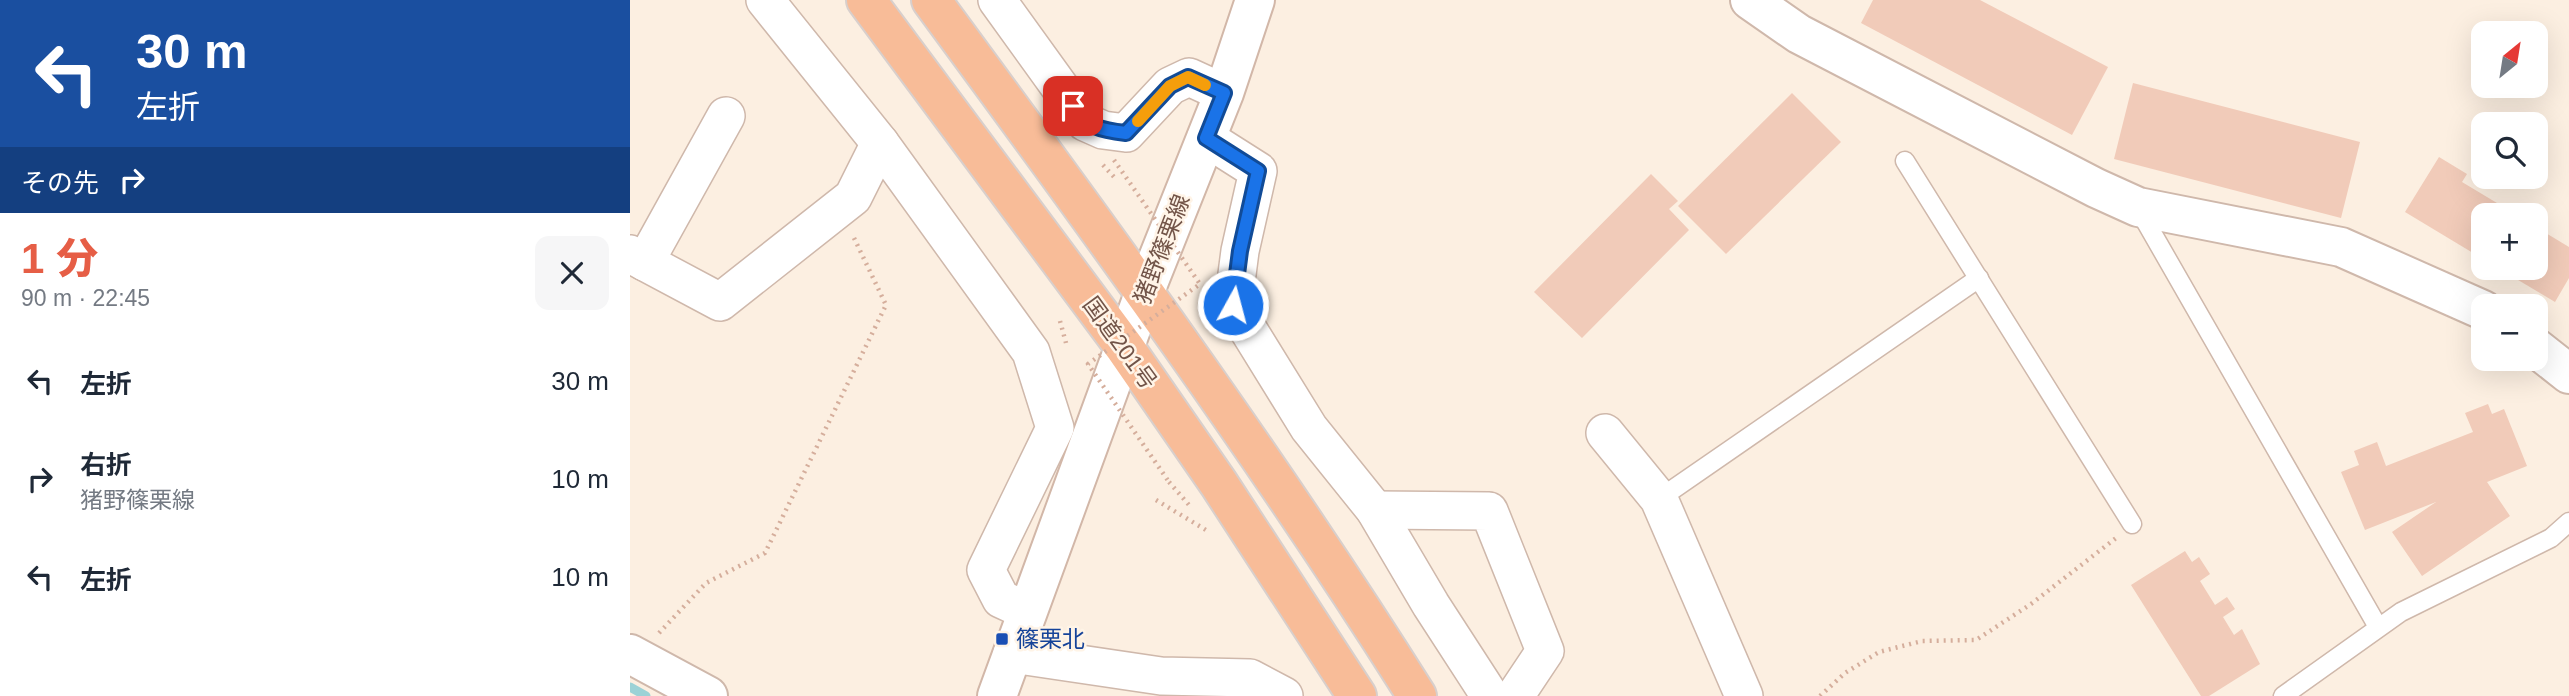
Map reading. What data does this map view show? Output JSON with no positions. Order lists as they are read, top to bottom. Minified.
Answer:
{"streets":{"highway":["国道201号"],"street":["猪野篠栗線"]},"crossings":[["猪野篠栗線","国道201号"]],"places":{"transit":["篠栗北"]},"north":"top right","page":{"turn":["30 m","左折"],"map_buttons":["+","−"],"then":"その先","heading":["1 分","90 m · 22:45"],"list":[{"name":"左折","value":"30 m"},{"name":"右折","note":"猪野篠栗線","value":"10 m"},{"name":"左折","value":"10 m"}]}}
